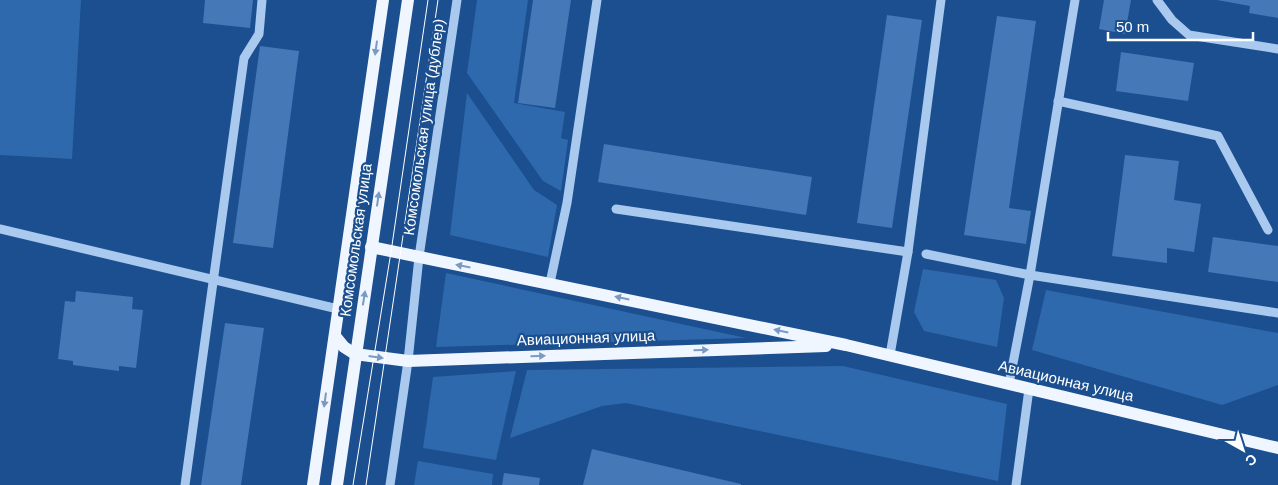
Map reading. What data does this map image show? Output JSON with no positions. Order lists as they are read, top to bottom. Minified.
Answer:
{"streets":{"main road":["Комсомольская улица","Авиационная улица"],"street":["Комсомольская улица (дублер)"]},"crossings":[["Комсомольская улица (дублер)","Авиационная улица"],["Комсомольская улица","Авиационная улица"]],"scale_bar":"50 m","north":"bottom right"}
